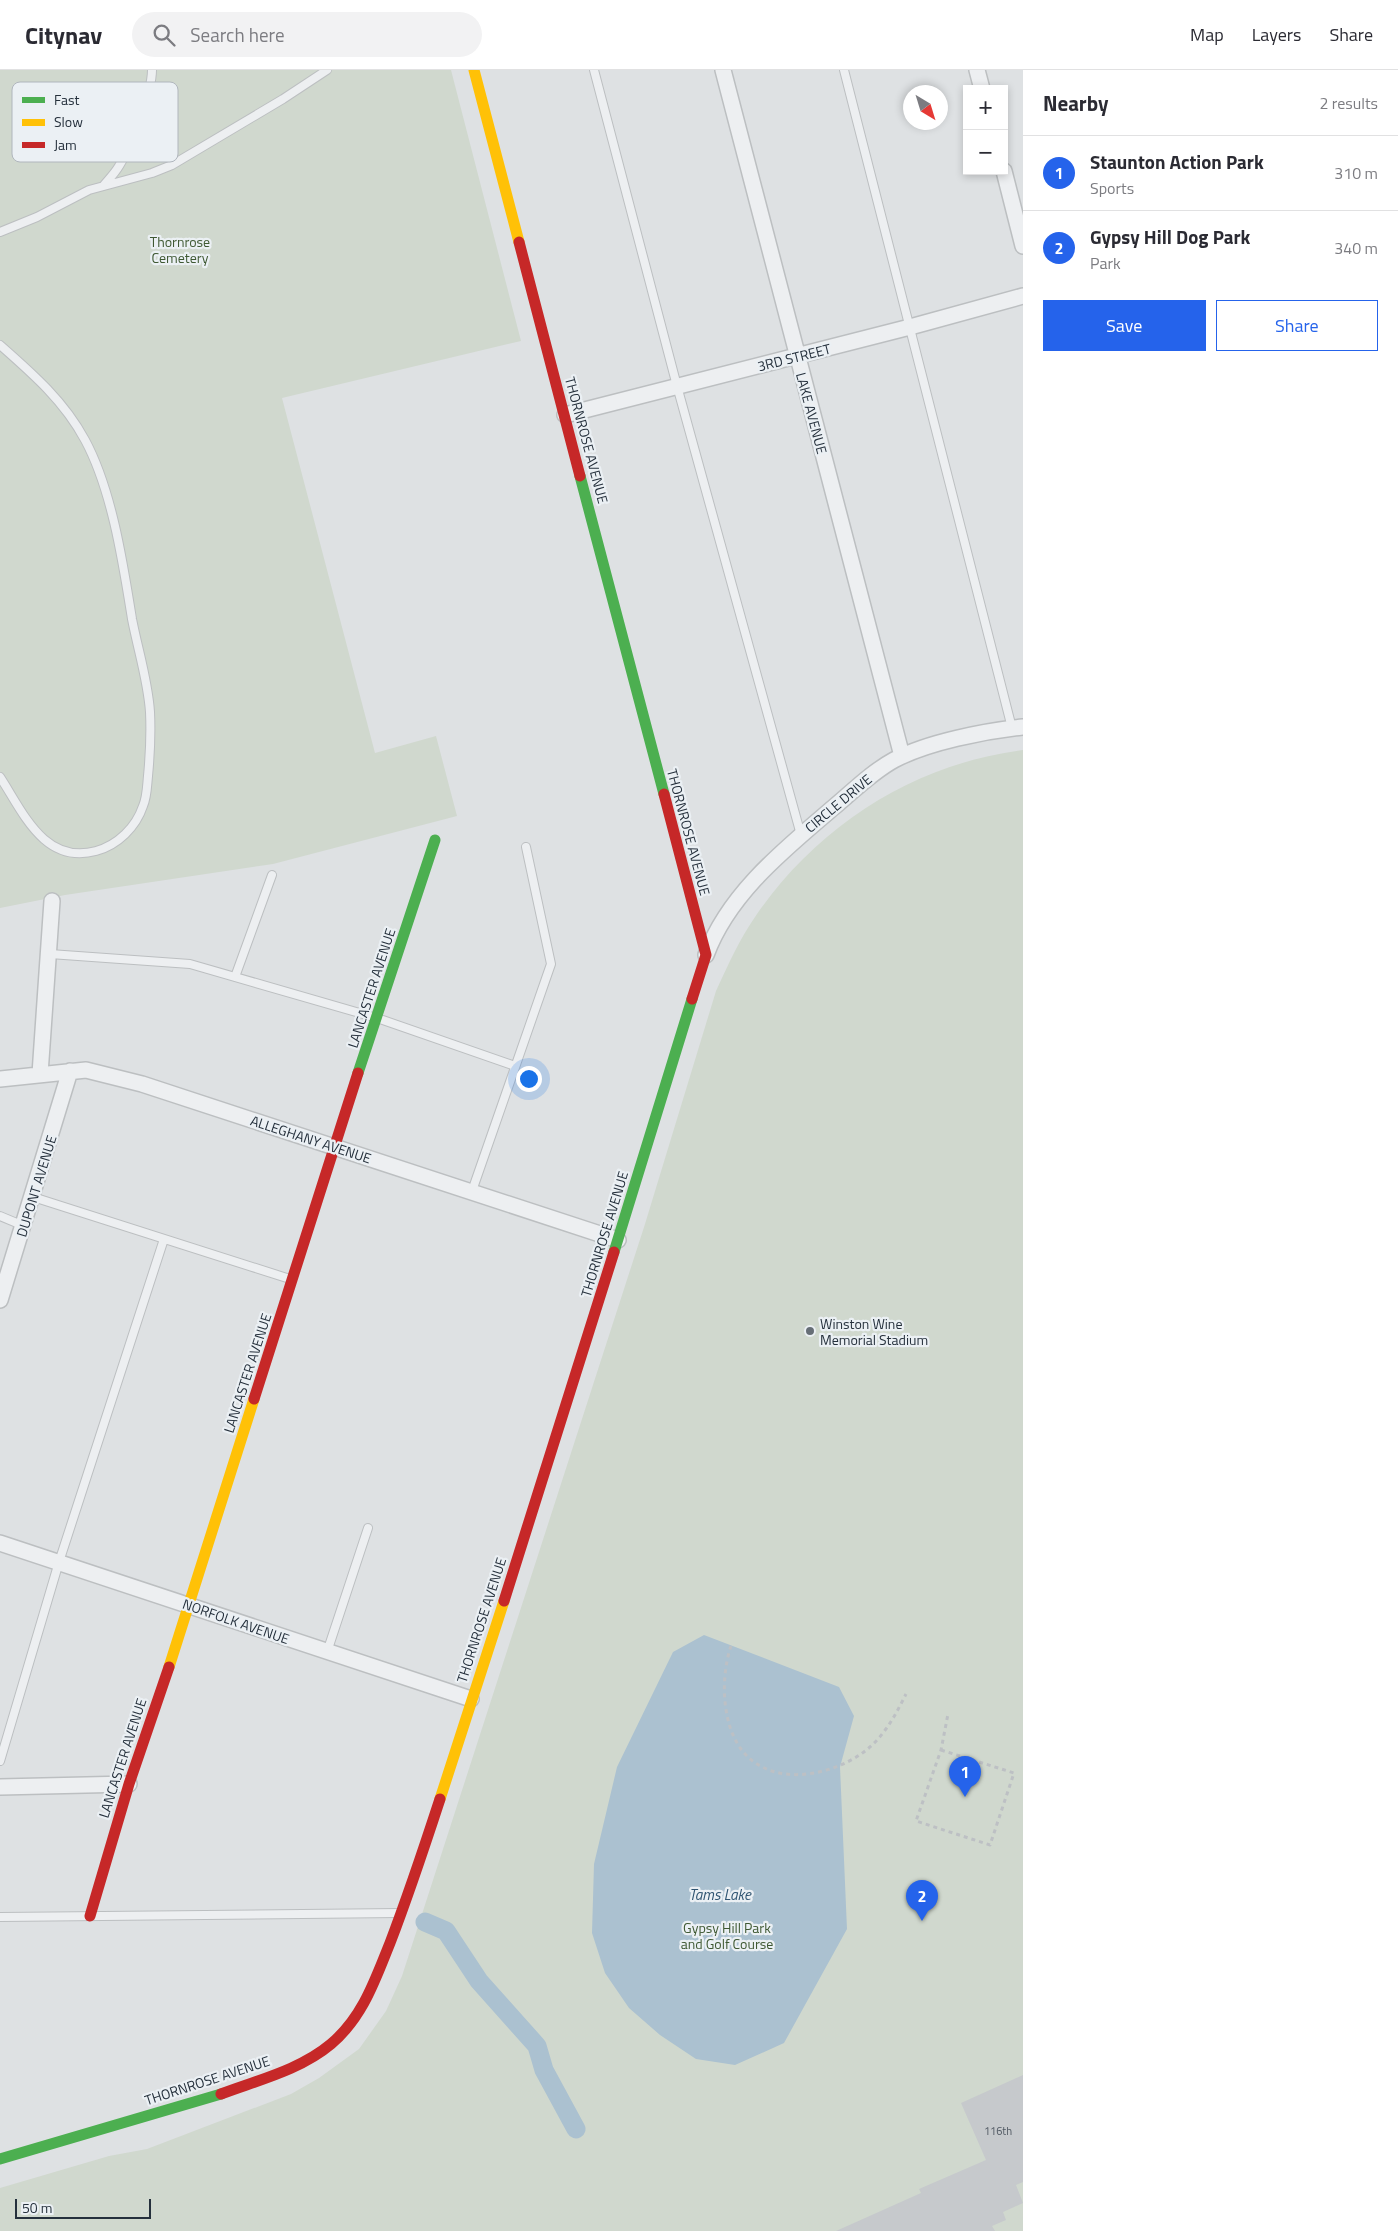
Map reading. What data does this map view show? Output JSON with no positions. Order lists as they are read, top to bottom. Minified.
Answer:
{"streets":{"street":["3RD STREET","LAKE AVENUE","THORNROSE AVENUE","CIRCLE DRIVE","LANCASTER AVENUE","ALLEGHANY AVENUE","DUPONT AVENUE","NORFOLK AVENUE"]},"crossings":[["3RD STREET","LAKE AVENUE"],["3RD STREET","THORNROSE AVENUE"],["LAKE AVENUE","CIRCLE DRIVE"],["THORNROSE AVENUE","CIRCLE DRIVE"],["THORNROSE AVENUE","ALLEGHANY AVENUE"],["THORNROSE AVENUE","NORFOLK AVENUE"],["LANCASTER AVENUE","ALLEGHANY AVENUE"],["LANCASTER AVENUE","NORFOLK AVENUE"],["ALLEGHANY AVENUE","DUPONT AVENUE"]],"water":["Tams Lake"],"parks":["Thornrose Cemetery","Gypsy Hill Park and Golf Course"],"places":["Winston Wine Memorial Stadium"],"house_numbers":["116th"],"legend":["Fast","Slow","Jam"],"scale_bar":"50 m","north":"bottom right","page":{"header":"Citynav","search":"Search here","nav":["Map","Layers","Share"],"heading":["Nearby","2 results"],"map_buttons":["+","−"],"list":[{"mark":"1","name":"Staunton Action Park","note":"Sports","value":"310 m"},{"mark":"2","name":"Gypsy Hill Dog Park","note":"Park","value":"340 m"}],"buttons":["Save","Share"],"pins":["1","2"],"scale":"50 m"}}
